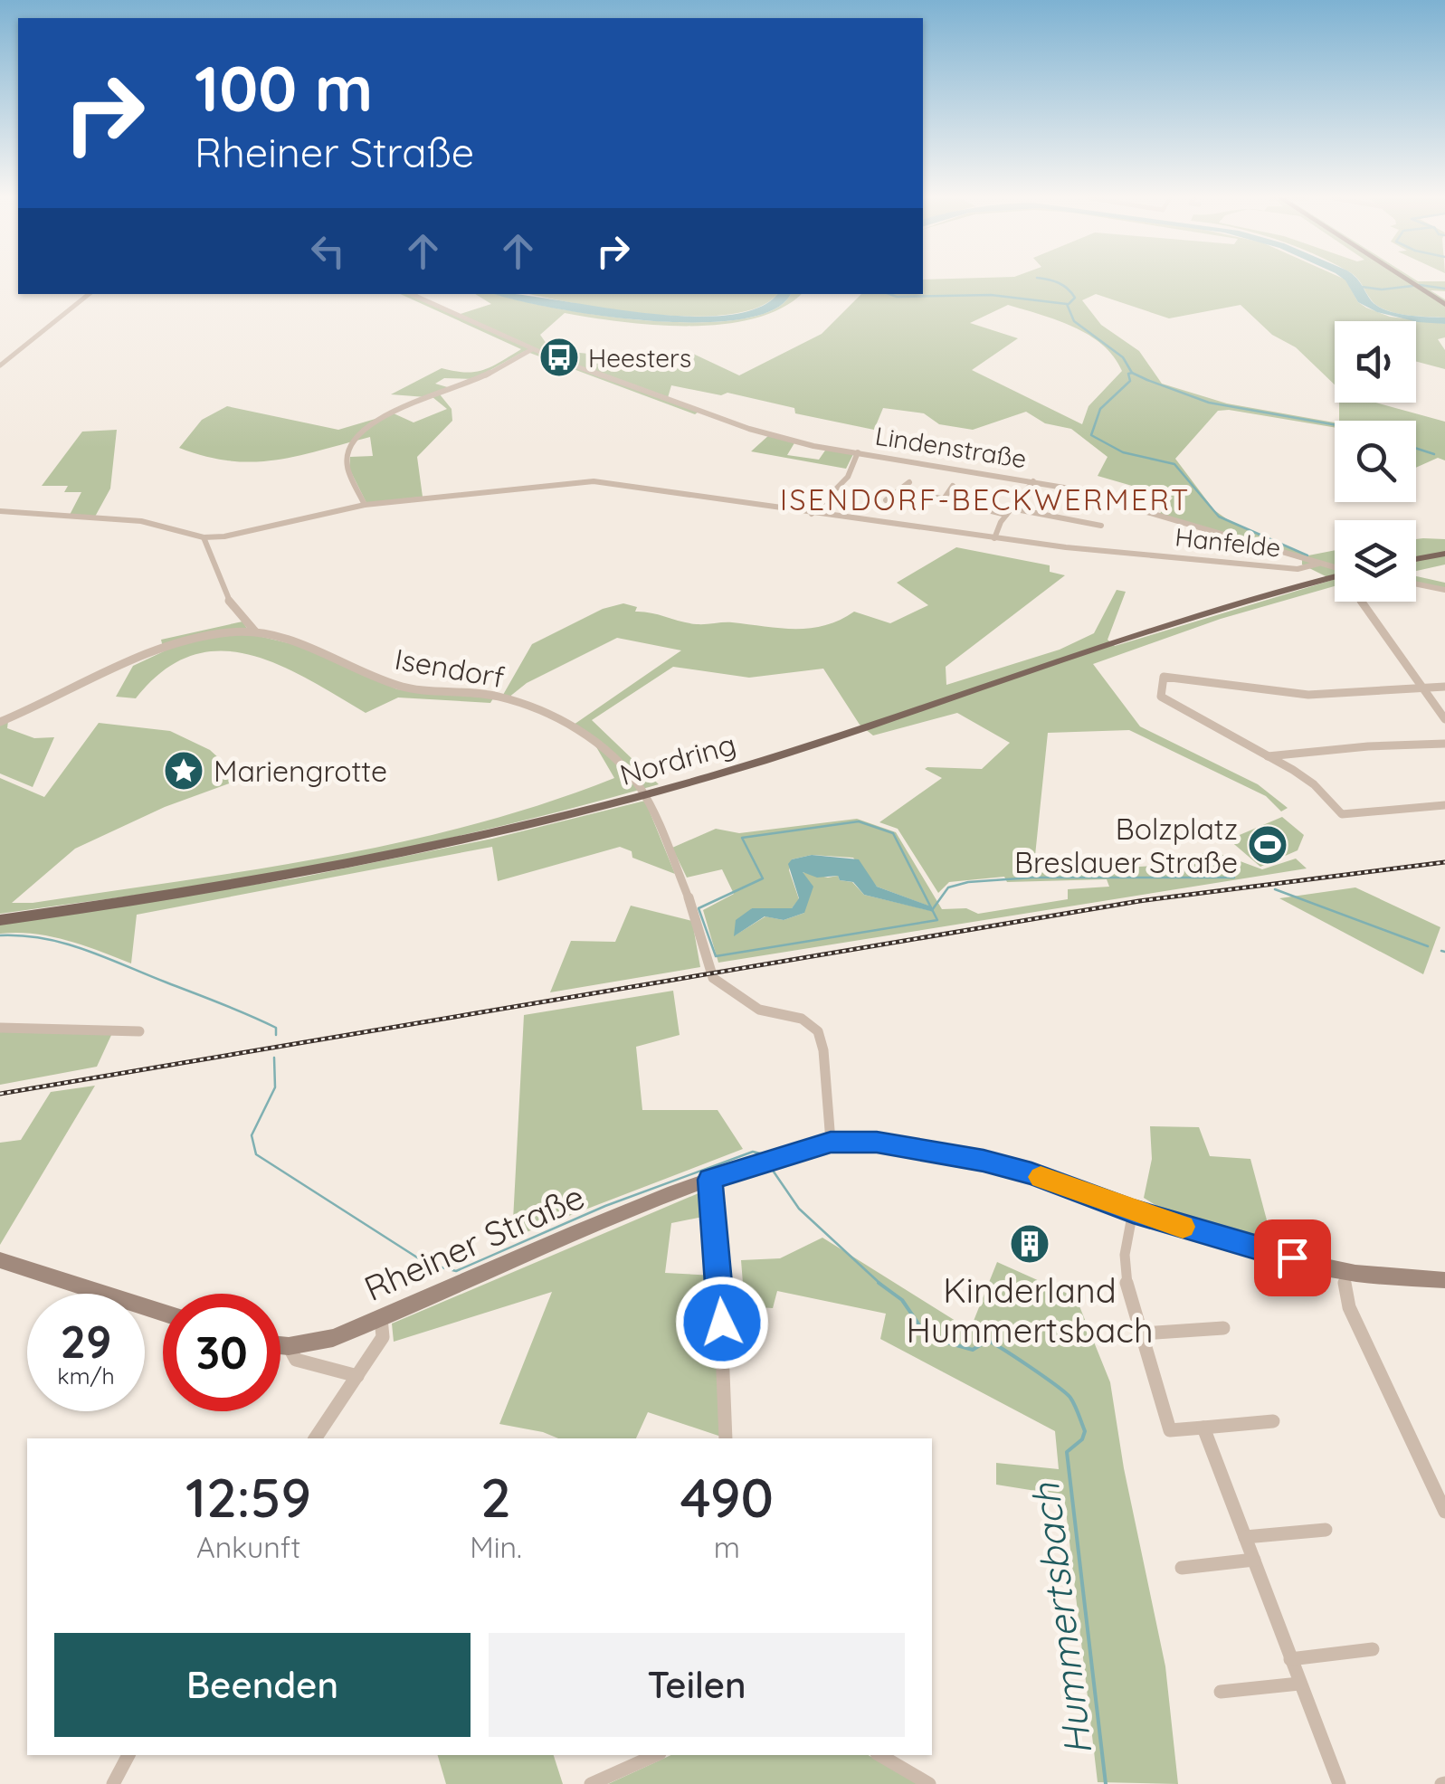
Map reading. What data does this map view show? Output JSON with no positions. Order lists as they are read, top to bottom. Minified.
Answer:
{"streets":{"main road":["Nordring"],"street":["Lindenstraße","Hanfelde","Isendorf","Rheiner Straße"]},"crossings":[["Lindenstraße","Hanfelde"],["Isendorf","Rheiner Straße"]],"districts":["ISENDORF-BECKWERMERT"],"water":["Hummertsbach"],"places":{"bus stop":["Heesters"],"place":["Mariengrotte"],"sports":["Bolzplatz Breslauer Straße"],"building":["Kinderland Hummertsbach"]},"page":{"turn":["100 m","Rheiner Straße"],"speed":"29 km/h","limit":"30","eta":["12:59","Ankunft","2","Min.","490","m"],"buttons":["Beenden","Teilen"]}}
